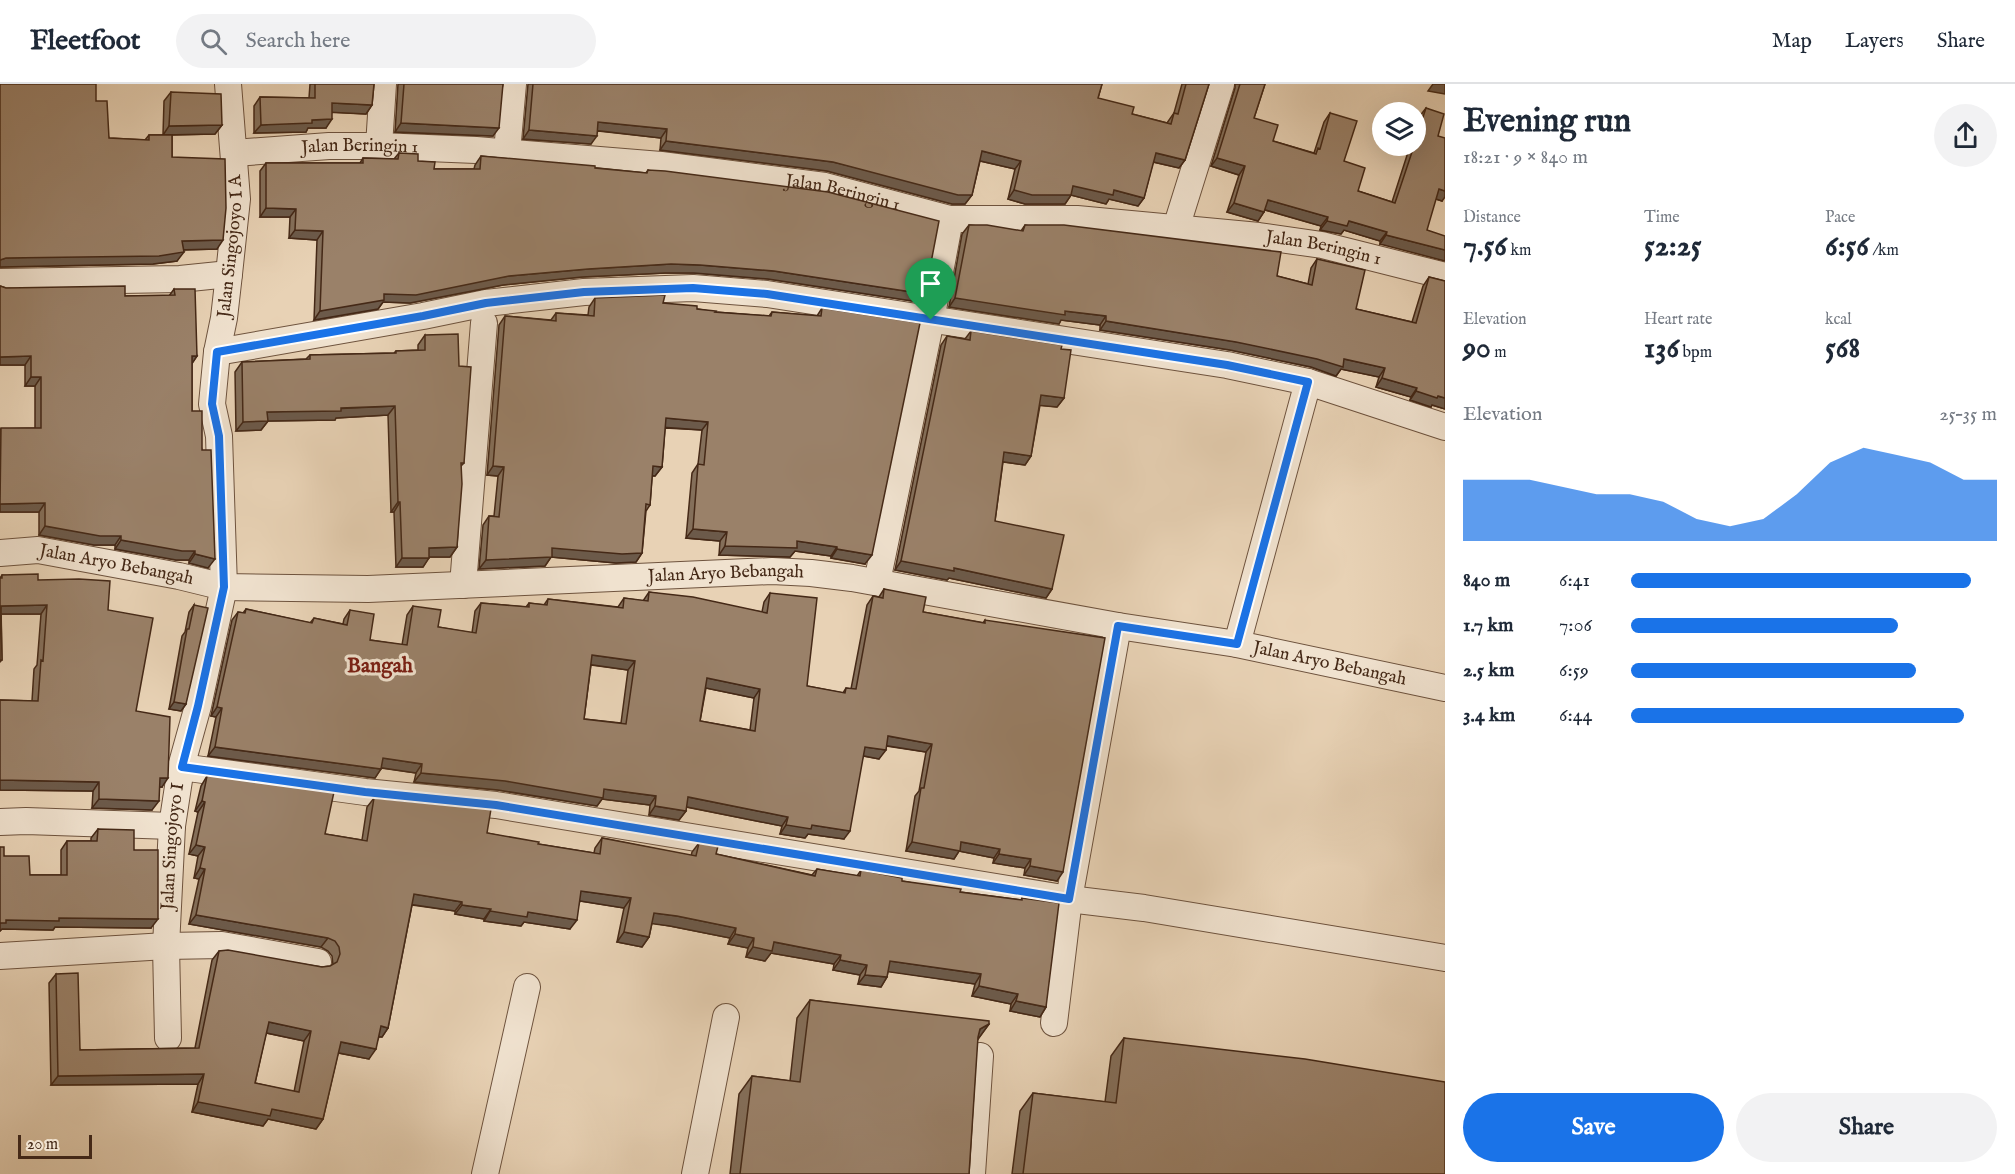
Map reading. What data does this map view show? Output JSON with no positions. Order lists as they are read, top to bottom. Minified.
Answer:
{"streets":{"street":["Jalan Beringin 1","Jalan Singojoyo I A","Jalan Aryo Bebangah","Jalan Singojoyo I"]},"crossings":[["Jalan Beringin 1","Jalan Singojoyo I A"],["Jalan Singojoyo I A","Jalan Aryo Bebangah"],["Jalan Singojoyo I A","Jalan Singojoyo I"],["Jalan Aryo Bebangah","Jalan Singojoyo I"]],"districts":["Bangah"],"scale_bar":"20 m","page":{"header":"Fleetfoot","search":"Search here","nav":["Map","Layers","Share"],"heading":["Evening run","18:21 · 9 × 840 m"],"stats":[["Distance","7.56 km"],["Time","52:25"],["Pace","6:56 /km"],["Elevation","90 m"],["Heart rate","136 bpm"],["kcal","568"]],"chart":["Elevation","25–35 m"],"list":[{"name":"840 m","note":"6:41"},{"name":"1.7 km","note":"7:06"},{"name":"2.5 km","note":"6:59"},{"name":"3.4 km","note":"6:44"}],"buttons":["Save","Share"],"scale":"20 m"}}
